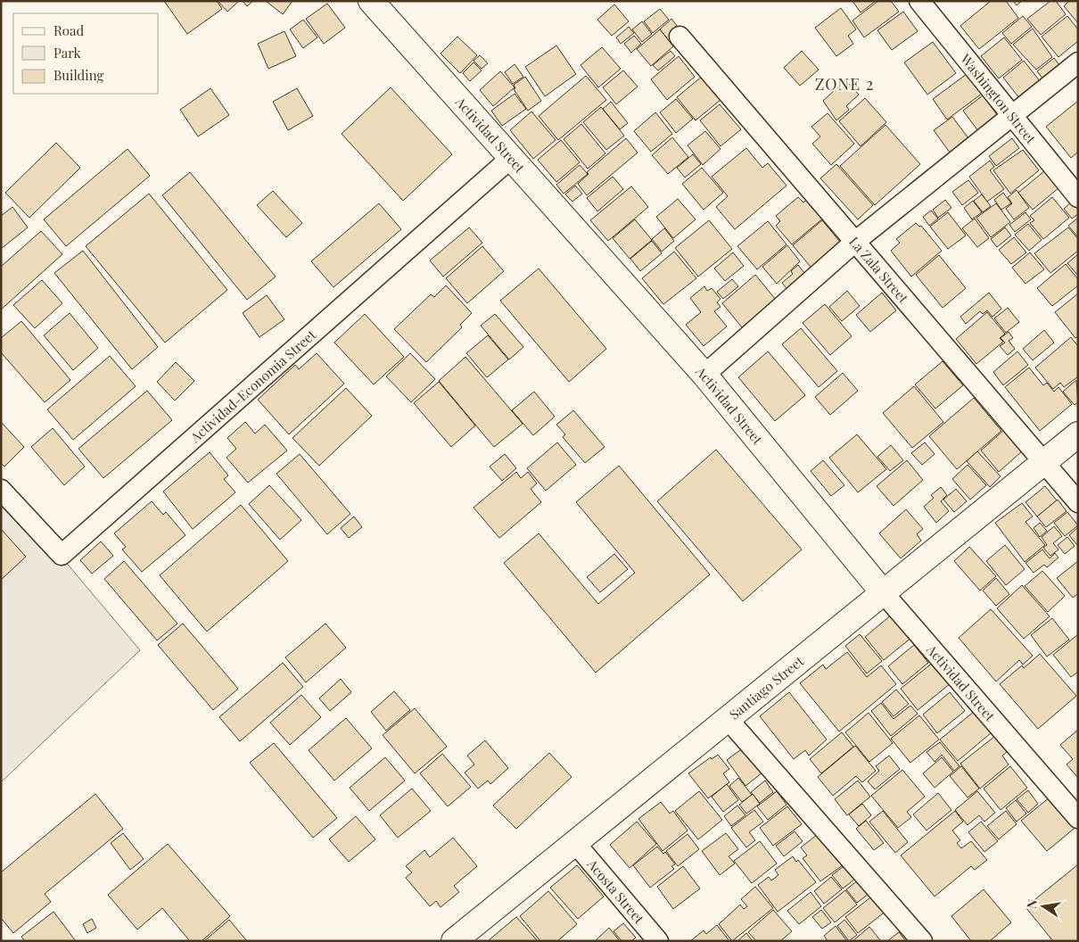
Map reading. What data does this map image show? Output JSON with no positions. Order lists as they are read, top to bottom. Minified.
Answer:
{"streets":{"street":["Washington Street","Actividad Street","La Zala Street","Actividad-Economia Street","Santiago Street","Acosta Street"]},"crossings":[["Actividad Street","Actividad-Economia Street"],["Actividad Street","Santiago Street"],["La Zala Street","Santiago Street"],["Santiago Street","Acosta Street"]],"districts":["ZONE 2"],"legend":["Road","Park","Building"],"north":"left"}
